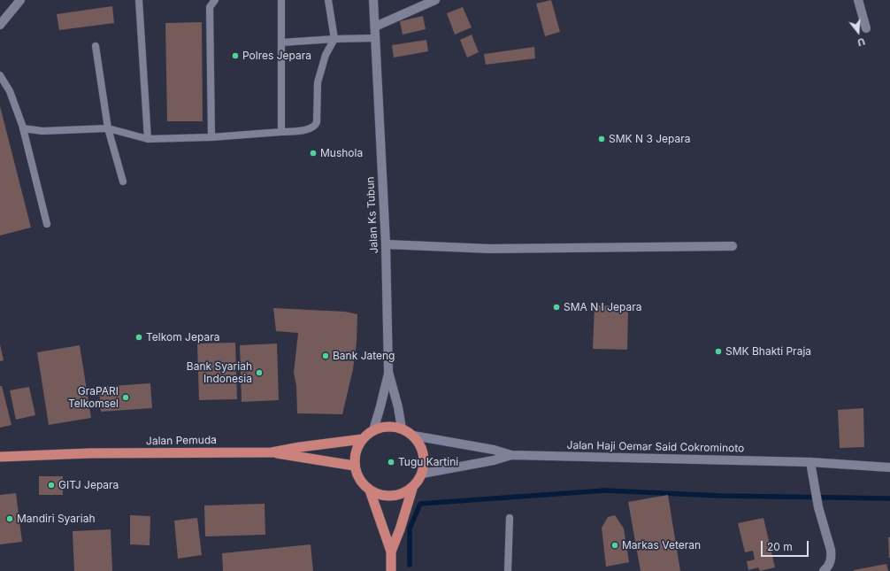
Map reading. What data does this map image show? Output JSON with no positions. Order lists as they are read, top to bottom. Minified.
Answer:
{"streets":{"highway":["Jalan Pemuda"],"main road":["Jalan Ks Tubun","Jalan Haji Oemar Said Cokrominoto"]},"crossings":[["Jalan Ks Tubun","Jalan Pemuda"],["Jalan Ks Tubun","Jalan Haji Oemar Said Cokrominoto"],["Jalan Pemuda","Jalan Haji Oemar Said Cokrominoto"]],"places":["Polres Jepara","SMK N 3 Jepara","Mushola","SMA N I Jepara","Telkom Jepara","SMK Bhakti Praja","Bank Jateng","Bank Syariah Indonesia","GraPARI Telkomsel","Tugu Kartini","GITJ Jepara","Mandiri Syariah","Markas Veteran"],"scale_bar":"20 m","north":"bottom"}
